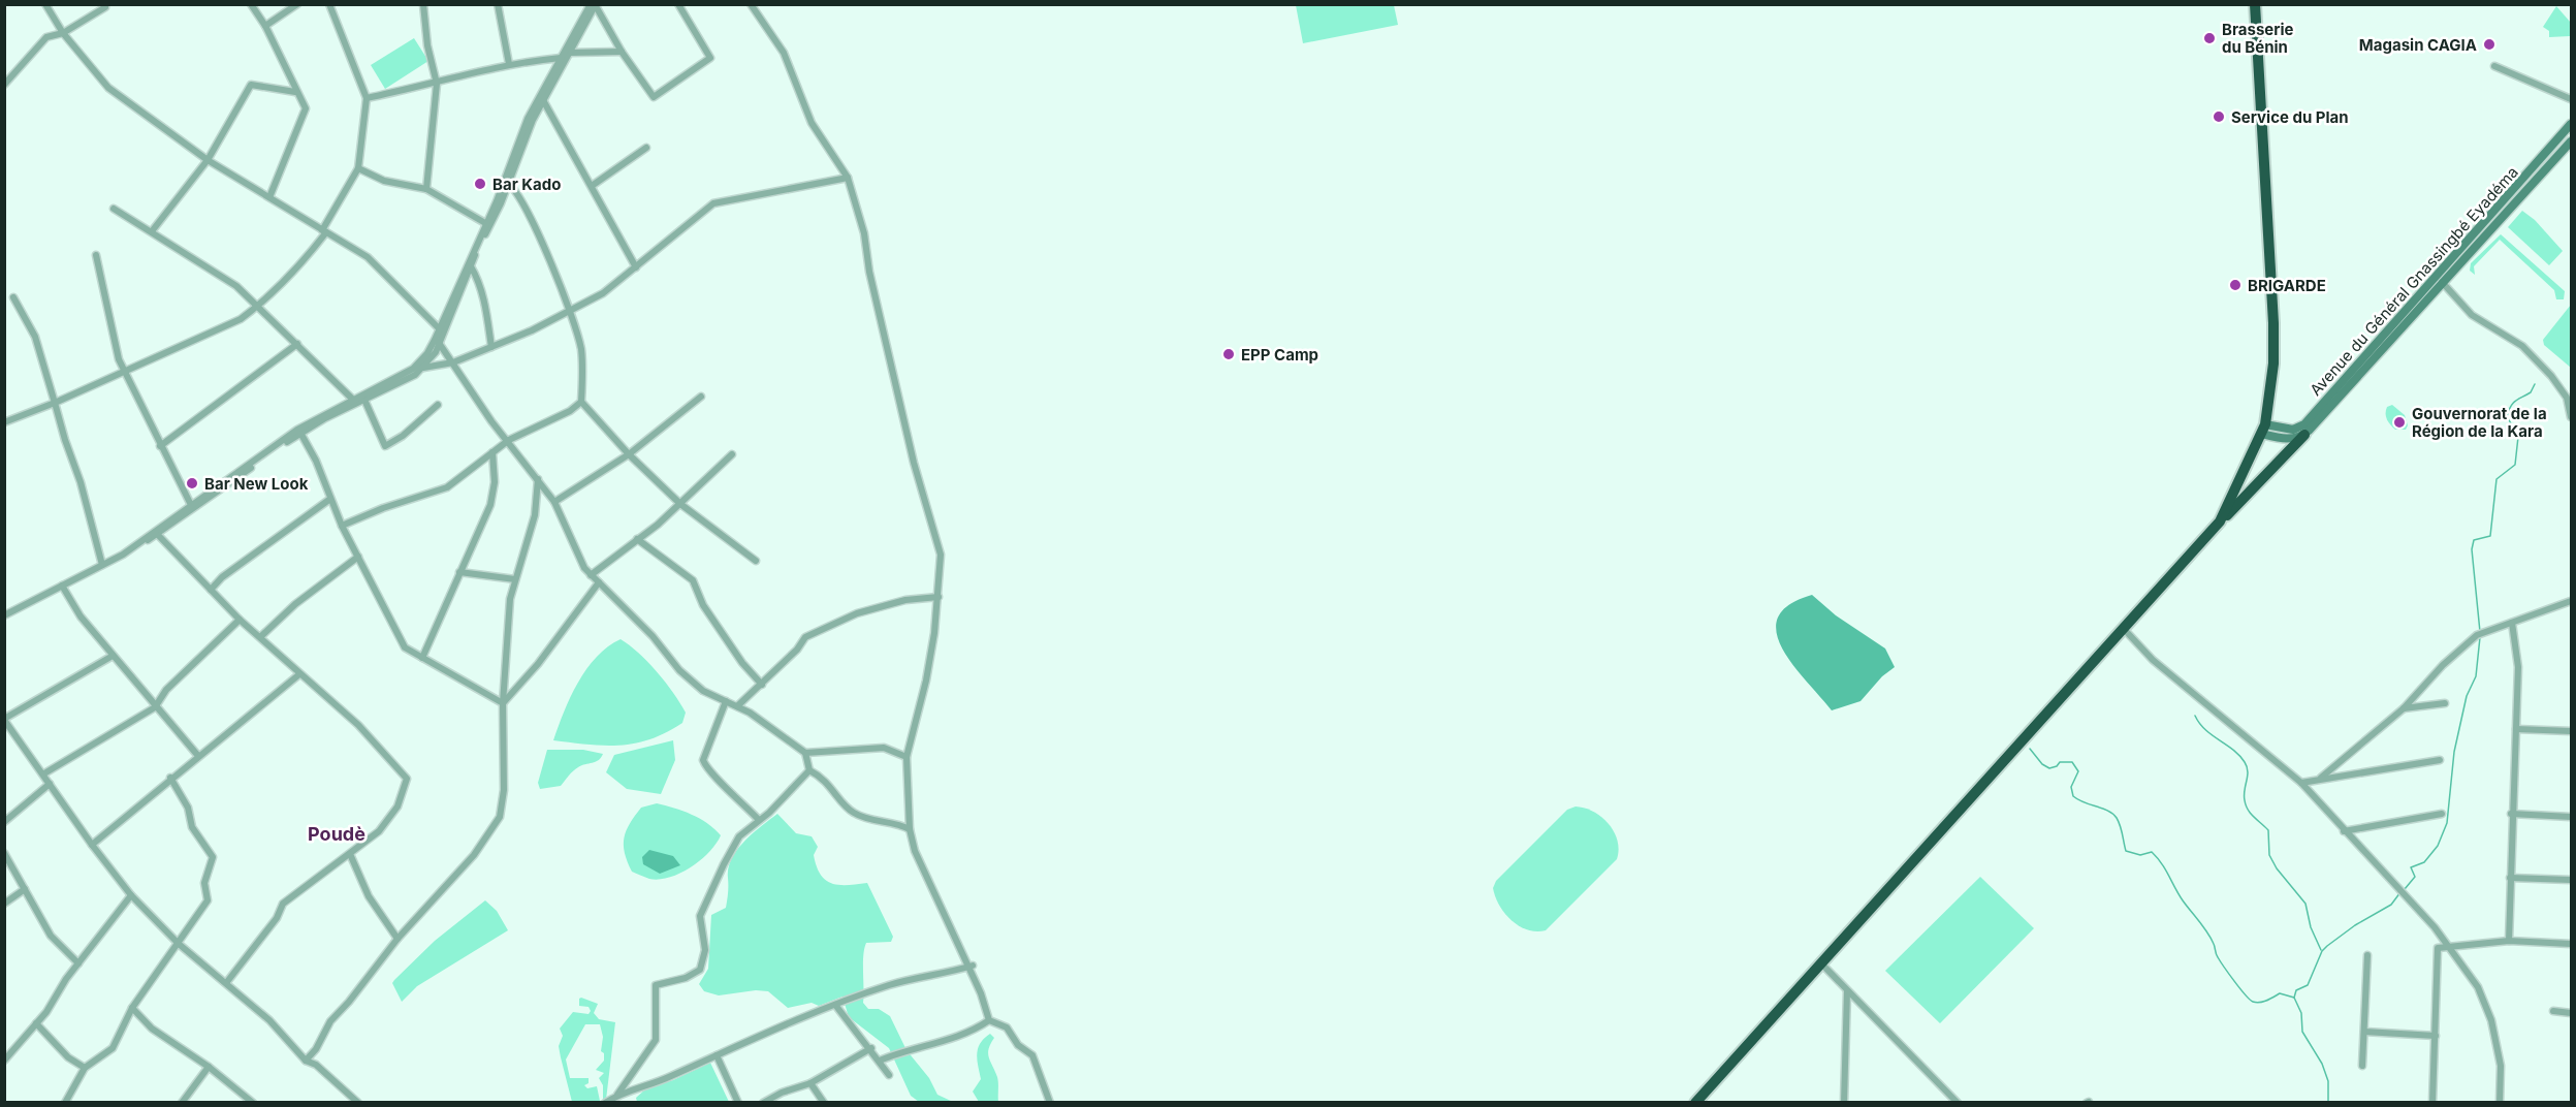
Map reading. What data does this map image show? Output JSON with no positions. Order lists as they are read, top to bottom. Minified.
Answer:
{"streets":{"main road":["Avenue du Général Gnassingbé Eyadéma"]},"districts":["Poudè"],"places":["Brasserie du Bénin","Magasin CAGIA","Service du Plan","Bar Kado","BRIGARDE","EPP Camp","Gouvernorat de la Région de la Kara","Bar New Look"]}
